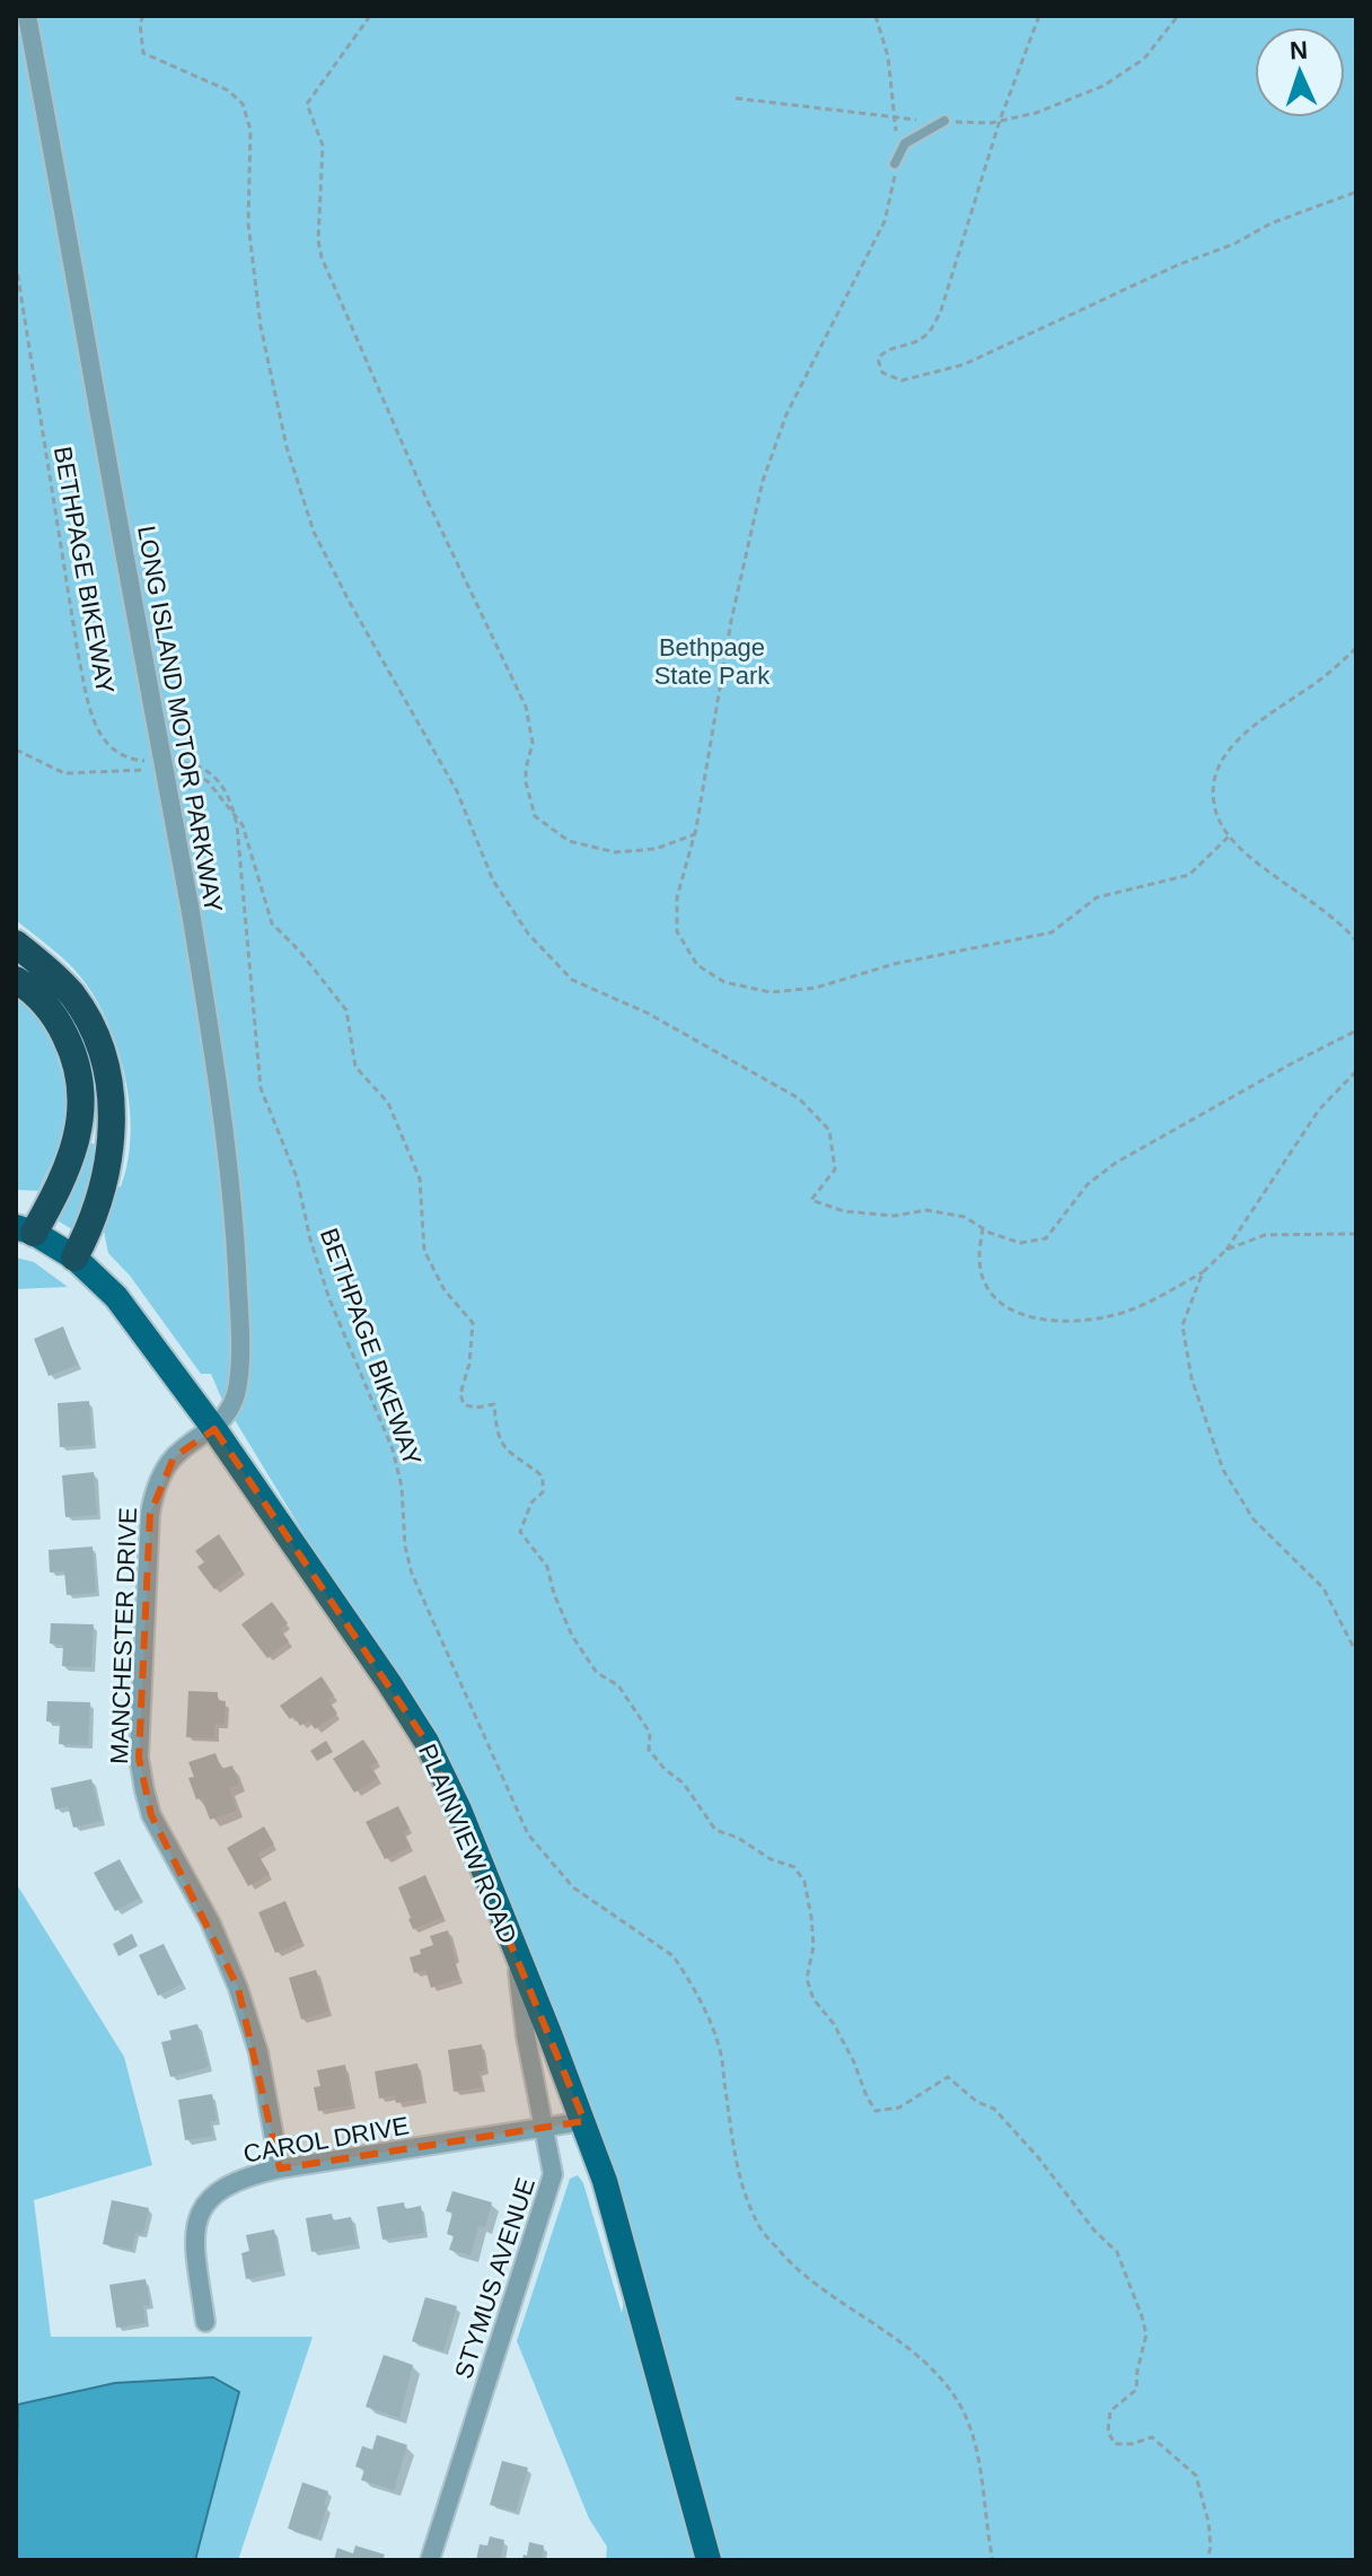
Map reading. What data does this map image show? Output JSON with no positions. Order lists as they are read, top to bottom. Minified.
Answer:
{"streets":{"main road":["PLAINVIEW ROAD"],"street":["LONG ISLAND MOTOR PARKWAY","MANCHESTER DRIVE","CAROL DRIVE","STYMUS AVENUE"],"path":["BETHPAGE BIKEWAY"]},"crossings":[["BETHPAGE BIKEWAY","LONG ISLAND MOTOR PARKWAY"],["LONG ISLAND MOTOR PARKWAY","MANCHESTER DRIVE"],["LONG ISLAND MOTOR PARKWAY","PLAINVIEW ROAD"],["MANCHESTER DRIVE","PLAINVIEW ROAD"],["MANCHESTER DRIVE","CAROL DRIVE"],["PLAINVIEW ROAD","CAROL DRIVE"],["PLAINVIEW ROAD","STYMUS AVENUE"],["CAROL DRIVE","STYMUS AVENUE"]],"parks":["Bethpage State Park"],"north":"top"}
